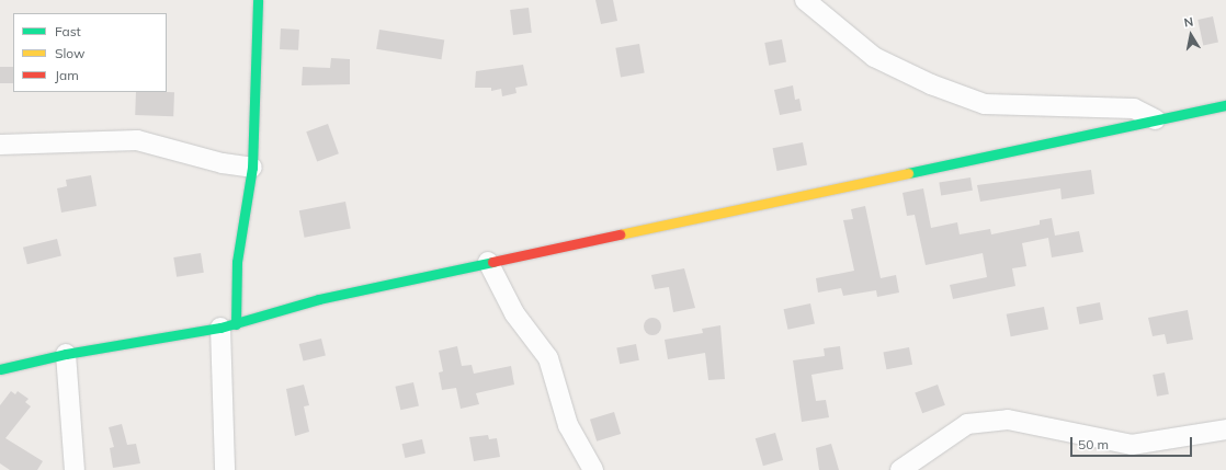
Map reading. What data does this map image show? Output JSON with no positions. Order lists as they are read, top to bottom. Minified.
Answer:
{"legend":["Fast","Slow","Jam"],"scale_bar":"50 m","north":"top"}
